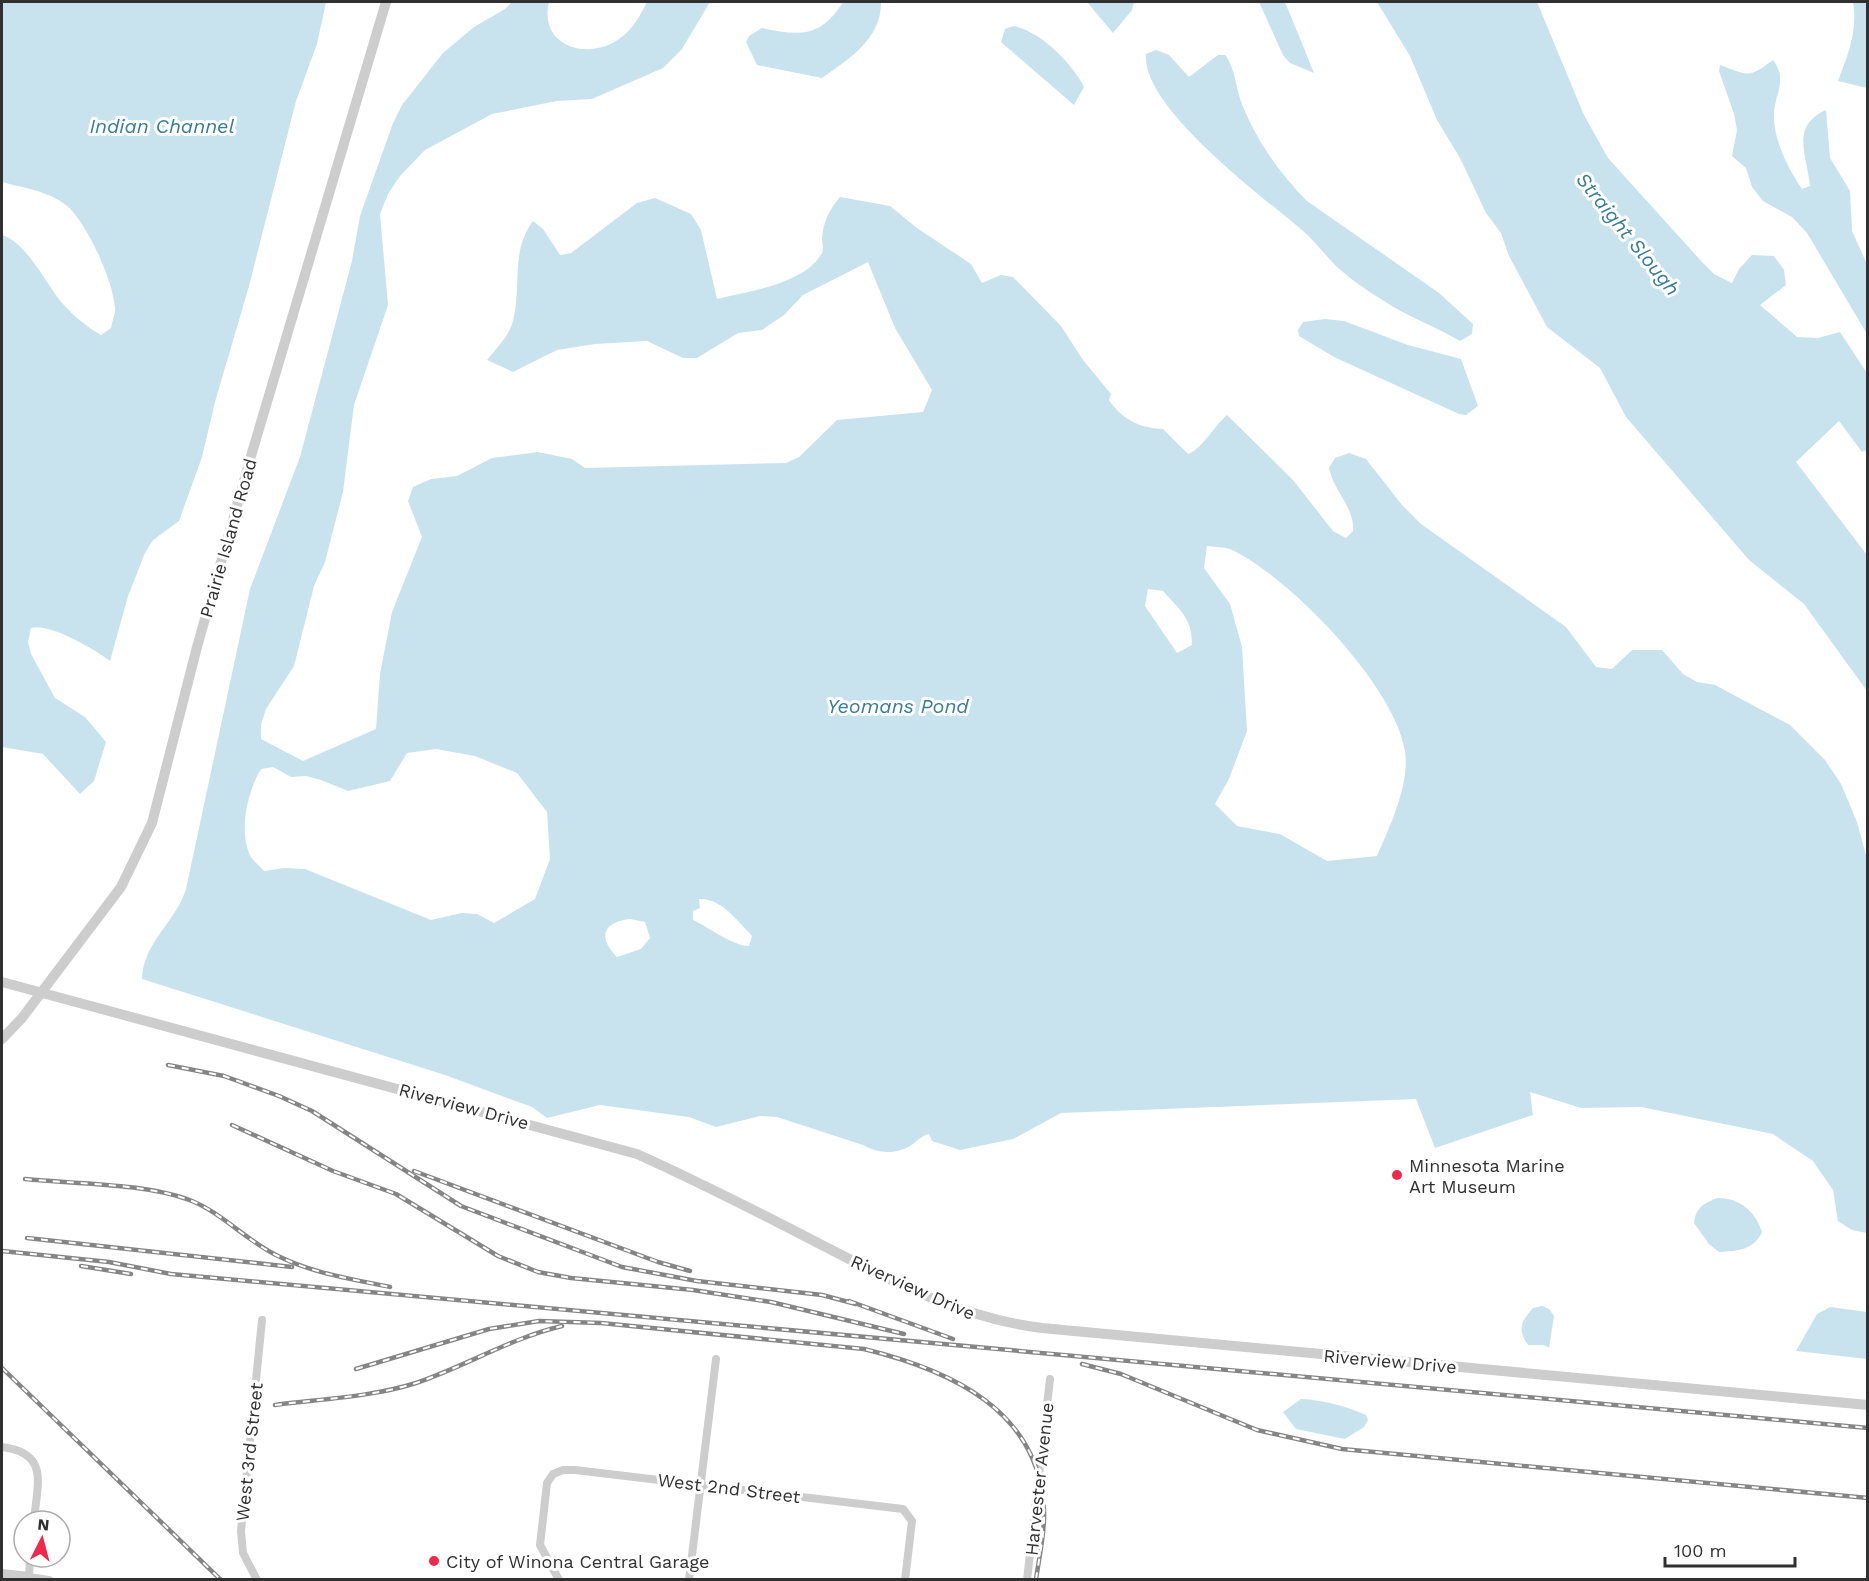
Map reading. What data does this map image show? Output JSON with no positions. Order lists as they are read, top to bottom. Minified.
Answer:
{"streets":{"street":["Prairie Island Road","Riverview Drive","West 3rd Street","Harvester Avenue","West 2nd Street"]},"crossings":[["Prairie Island Road","Riverview Drive"]],"water":["Indian Channel","Straight Slough","Yeomans Pond"],"places":["Minnesota Marine Art Museum","City of Winona Central Garage"],"scale_bar":"100 m","north":"top"}
